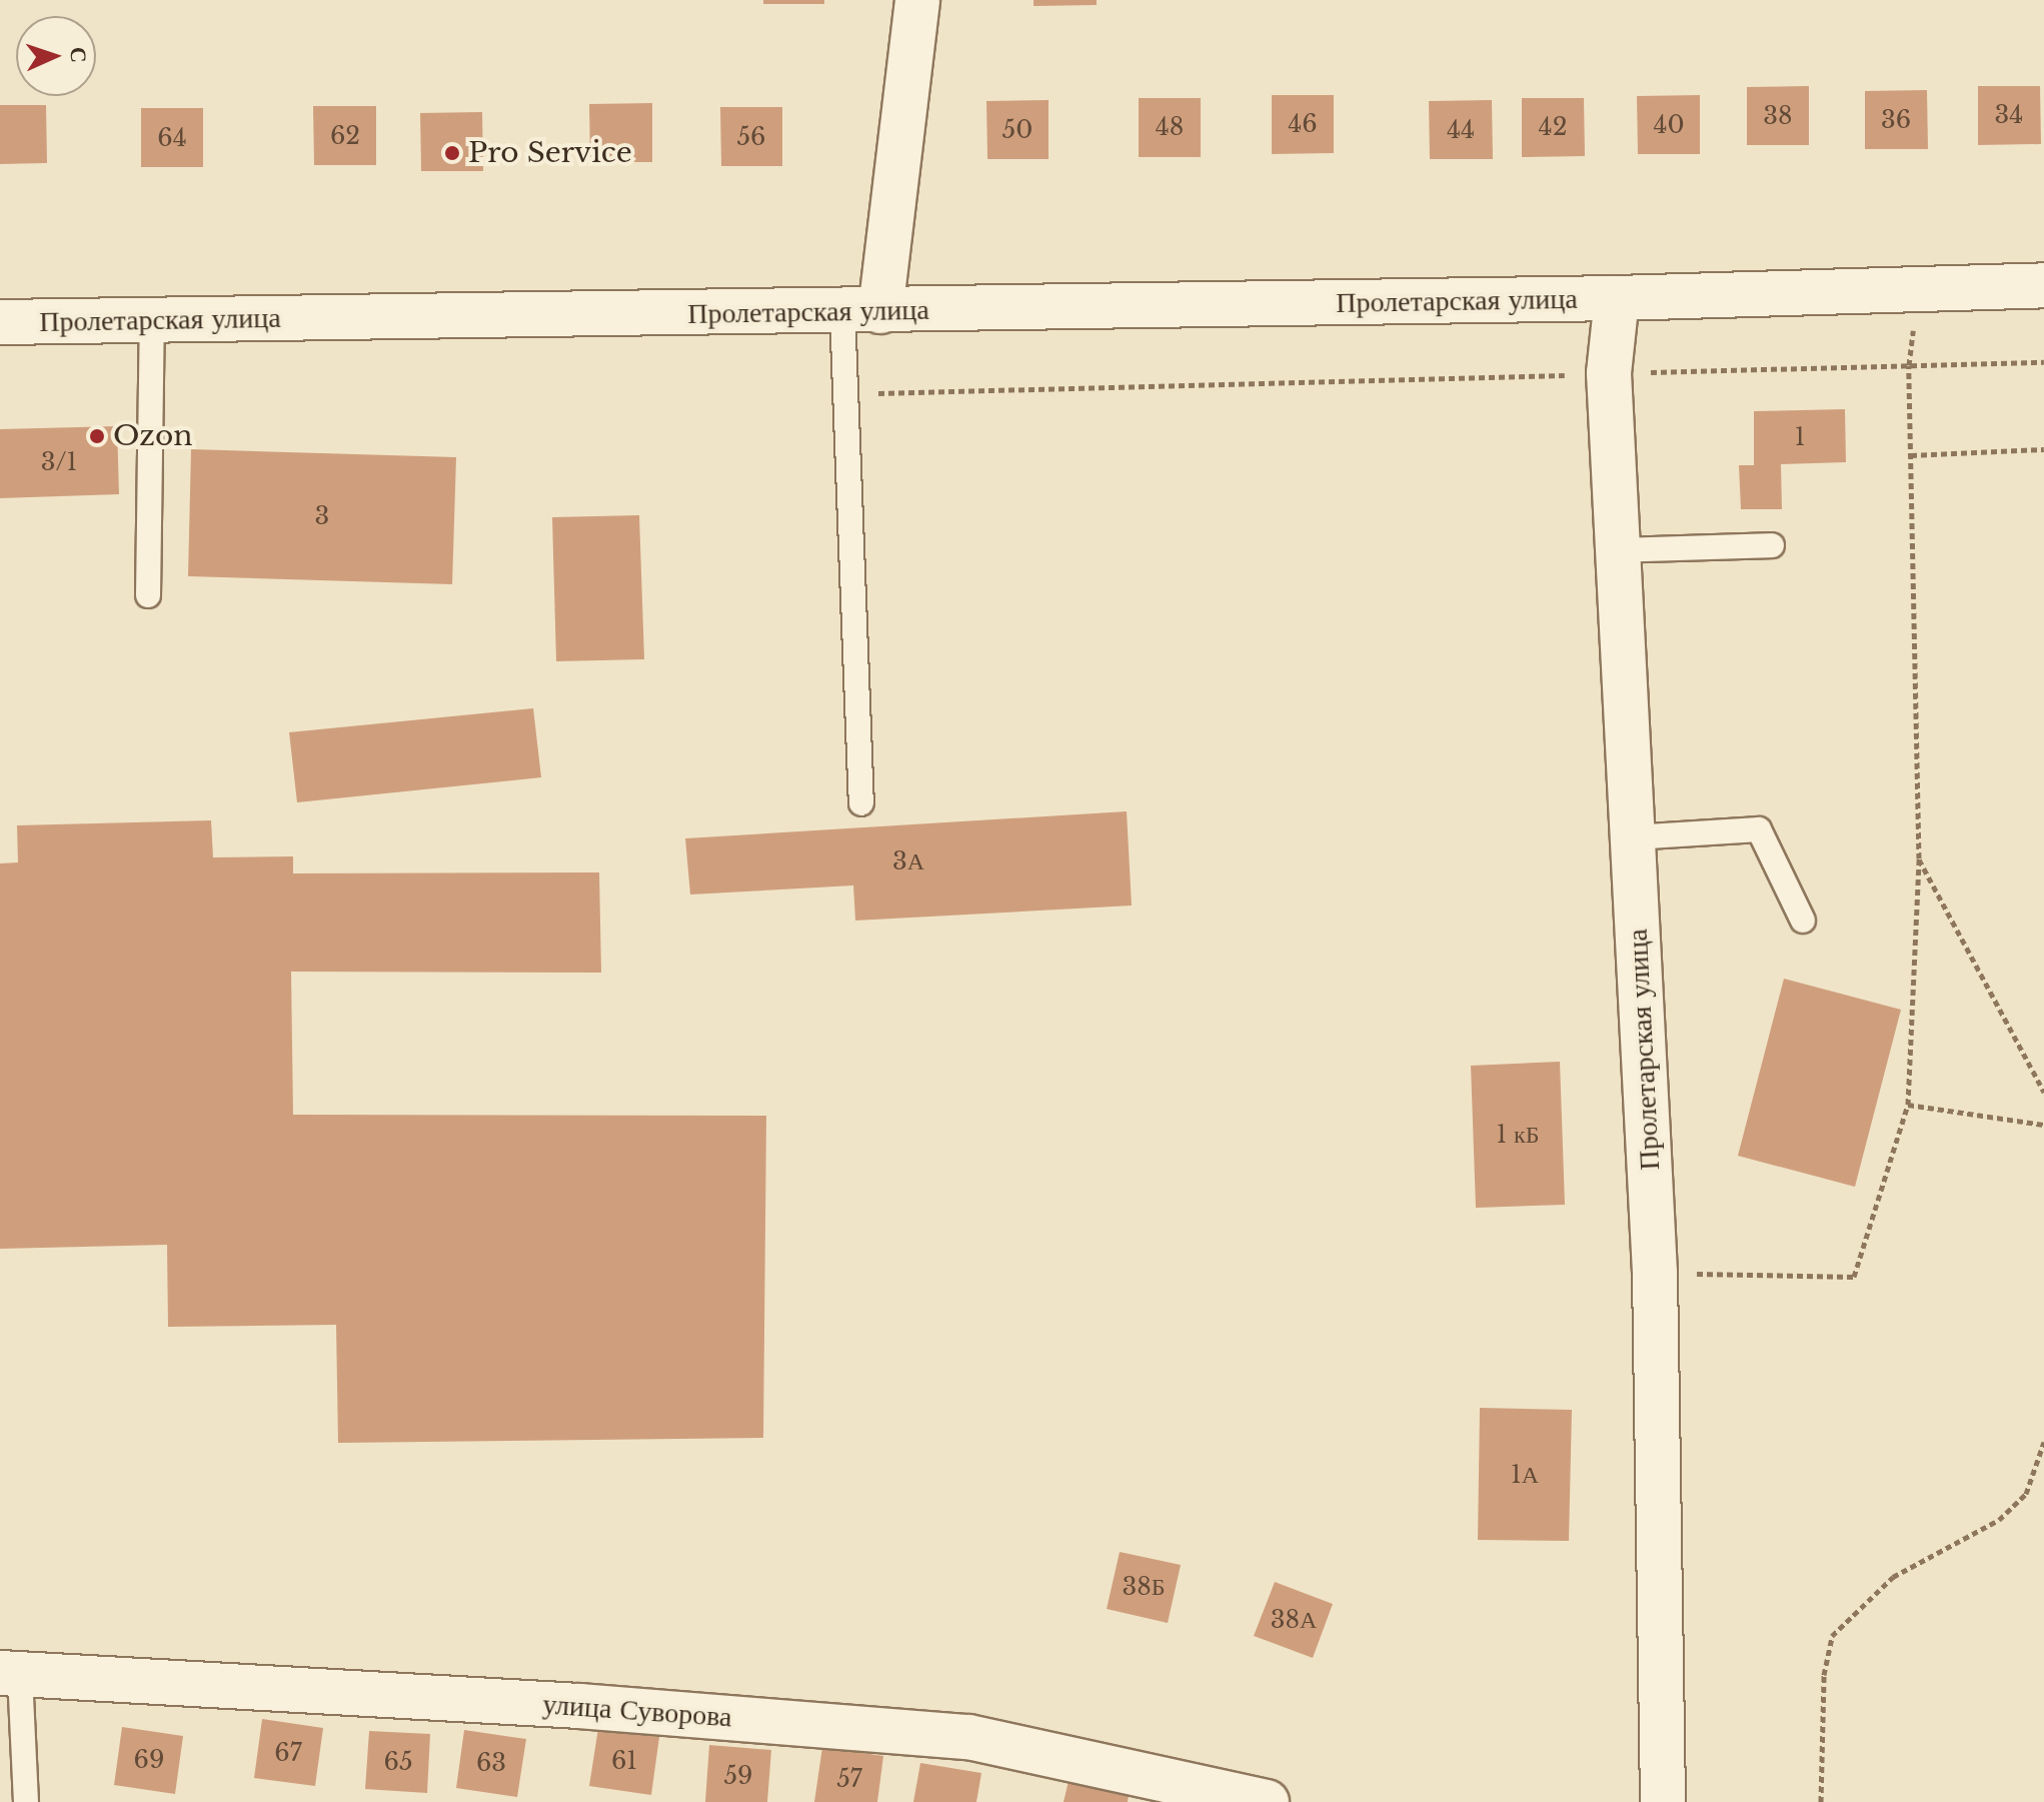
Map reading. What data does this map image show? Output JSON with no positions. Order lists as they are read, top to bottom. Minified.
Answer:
{"streets":{"street":["Пролетарская улица","улица Суворова"]},"places":["Pro Service","Ozon"],"house_numbers":["34","38","36","46","40","48","42","50","44","62","56","64","1","3/1","3","3А","1 кБ","1А","38Б","38А","67","69","61","65","63","59","57"],"north":"right"}
